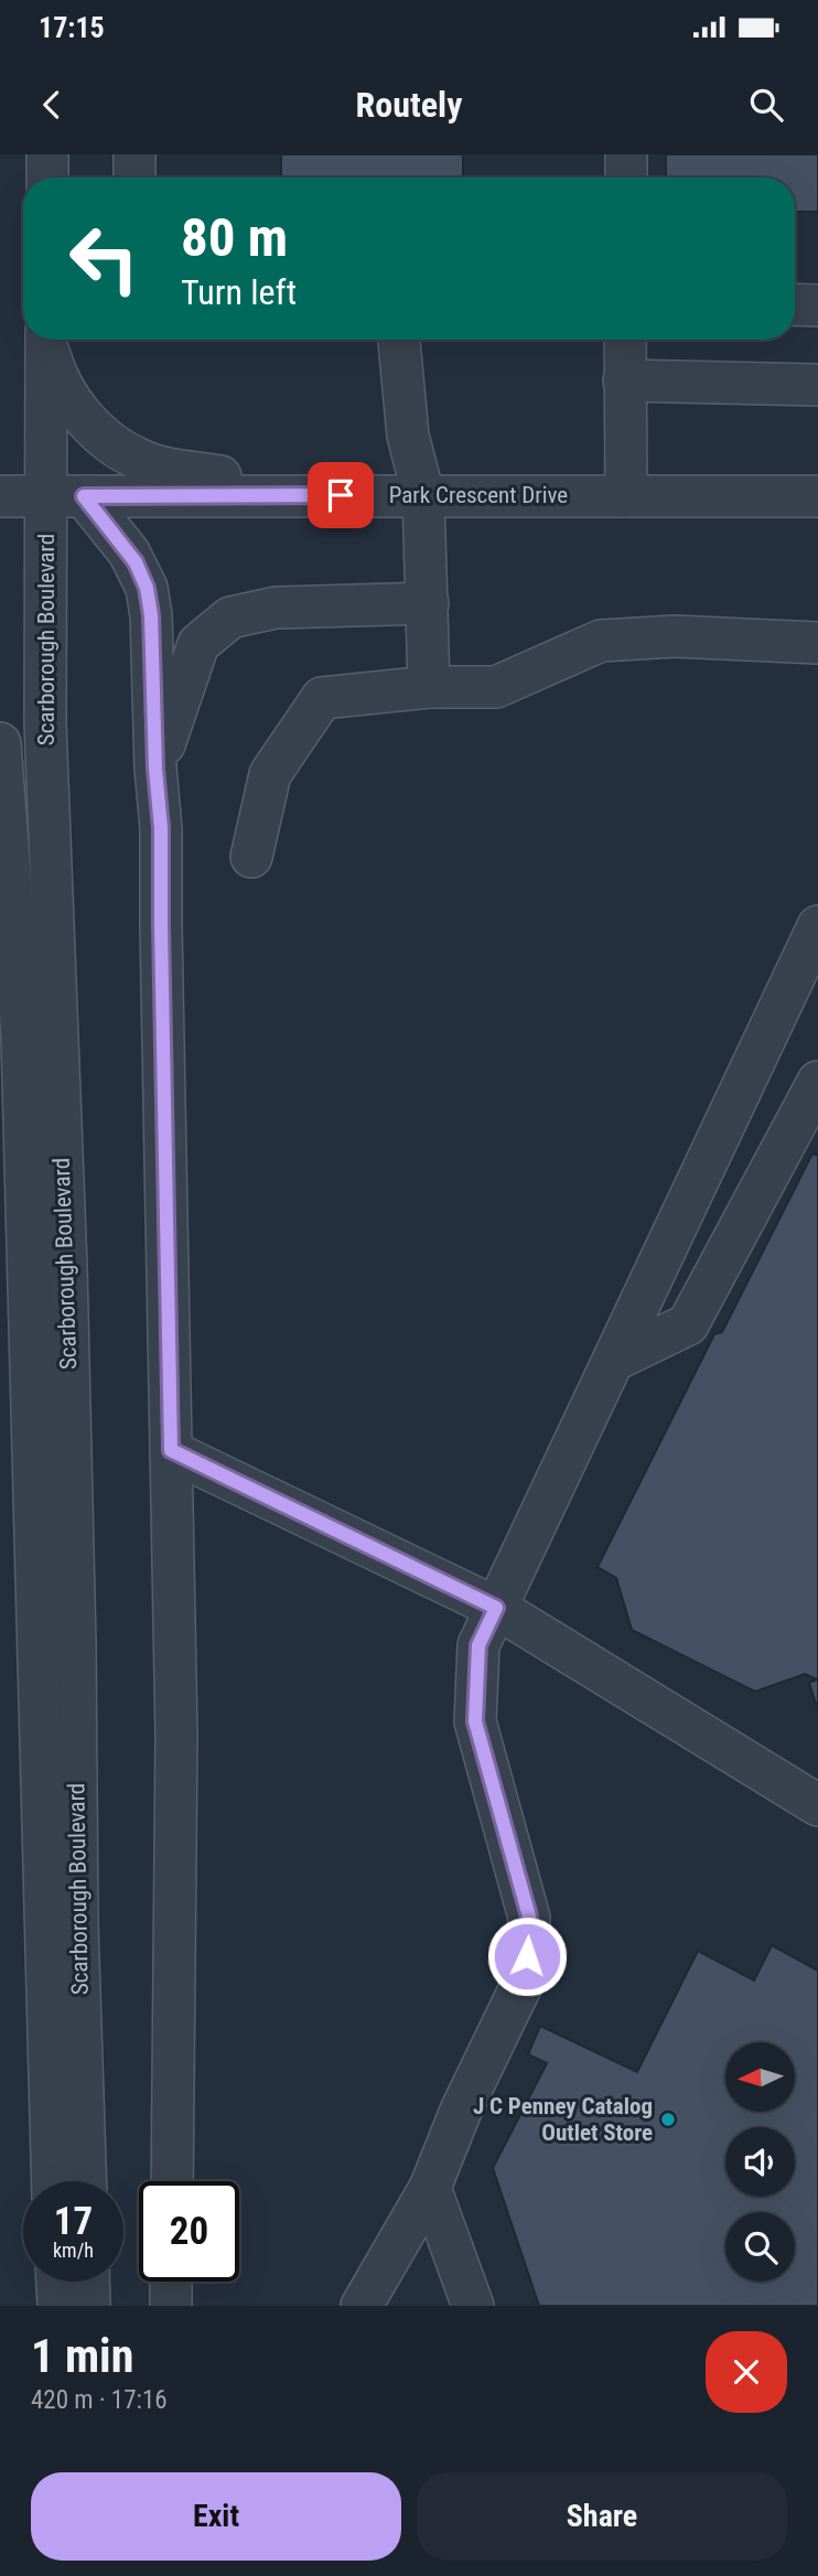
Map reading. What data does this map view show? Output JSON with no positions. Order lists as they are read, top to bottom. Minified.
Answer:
{"streets":{"street":["Park Crescent Drive","Scarborough Boulevard"]},"crossings":[["Park Crescent Drive","Scarborough Boulevard"]],"places":["J C Penney Catalog Outlet Store"],"north":"left","page":{"status":"17:15","header":"Routely","turn":["80 m","Turn left"],"speed":"17 km/h","limit":"20","heading":["1 min","420 m · 17:16"],"buttons":["Exit","Share"]}}
